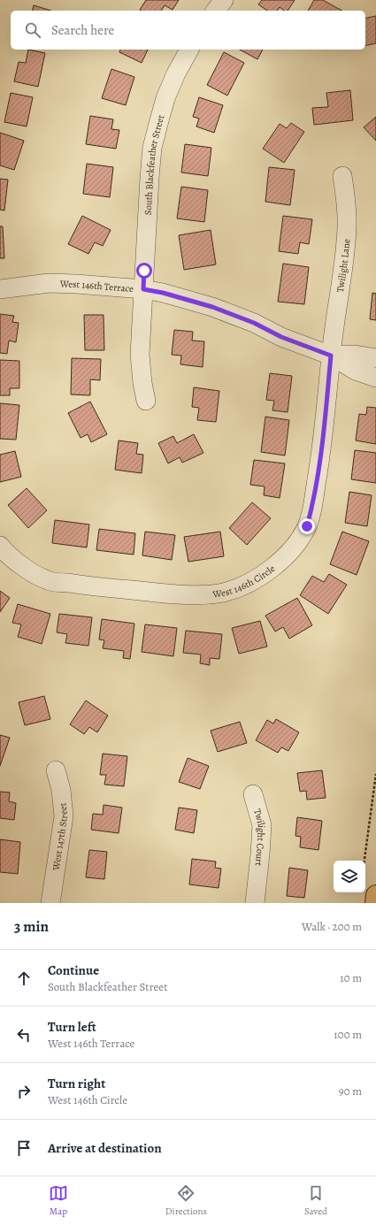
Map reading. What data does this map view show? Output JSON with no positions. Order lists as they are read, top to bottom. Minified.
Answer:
{"streets":{"street":["South Blackfeather Street","Twilight Lane","West 146th Terrace","West 146th Circle","West 147th Street","Twilight Court"]},"crossings":[["South Blackfeather Street","West 146th Terrace"],["Twilight Lane","West 146th Terrace"],["Twilight Lane","West 146th Circle"],["West 146th Terrace","West 146th Circle"]],"page":{"search":"Search here","heading":["3 min","Walk · 200 m"],"list":[["Continue","South Blackfeather Street","10 m"],["Turn left","West 146th Terrace","100 m"],["Turn right","West 146th Circle","90 m"],"Arrive at destination"],"nav":["Map","Directions","Saved"]}}
